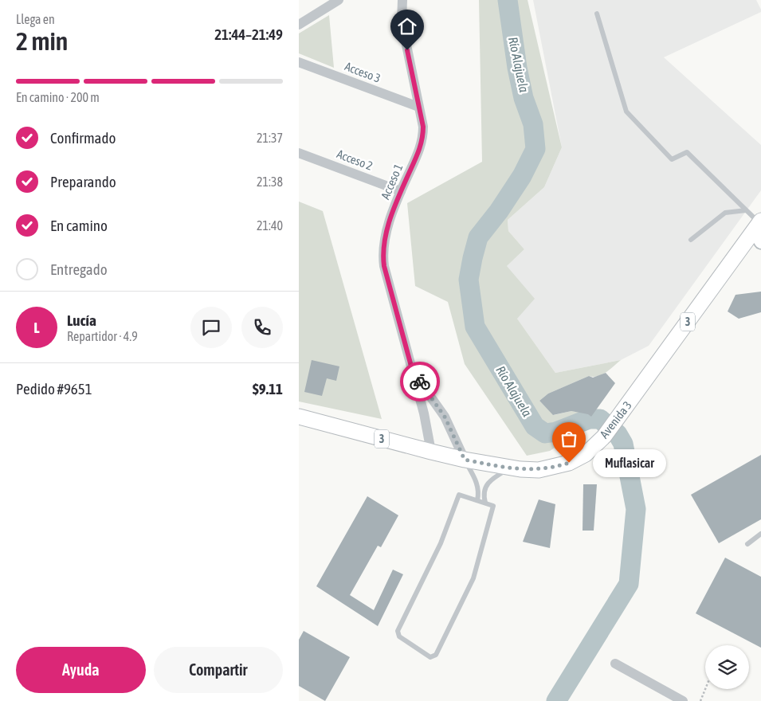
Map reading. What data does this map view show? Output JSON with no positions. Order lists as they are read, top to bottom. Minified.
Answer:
{"streets":{"main road":["3","Avenida 3"],"street":["Acceso 3","Acceso 2","Acceso 1"]},"crossings":[["Acceso 3","Acceso 1"],["Acceso 2","Acceso 1"],["Acceso 1","Avenida 3"]],"water":["Río Alajuela"],"places":["Muflasicar"],"page":{"heading":["2 min","Llega en","21:44–21:49"],"panel":["Lucía","Repartidor · 4.9","Pedido #9651","$9.11"],"bar":"En camino · 200 m","list":[["Confirmado","21:37"],["Preparando","21:38"],["En camino","21:40"],"Entregado"],"round":"L","bubble":"Muflasicar","buttons":["Ayuda","Compartir"]}}
